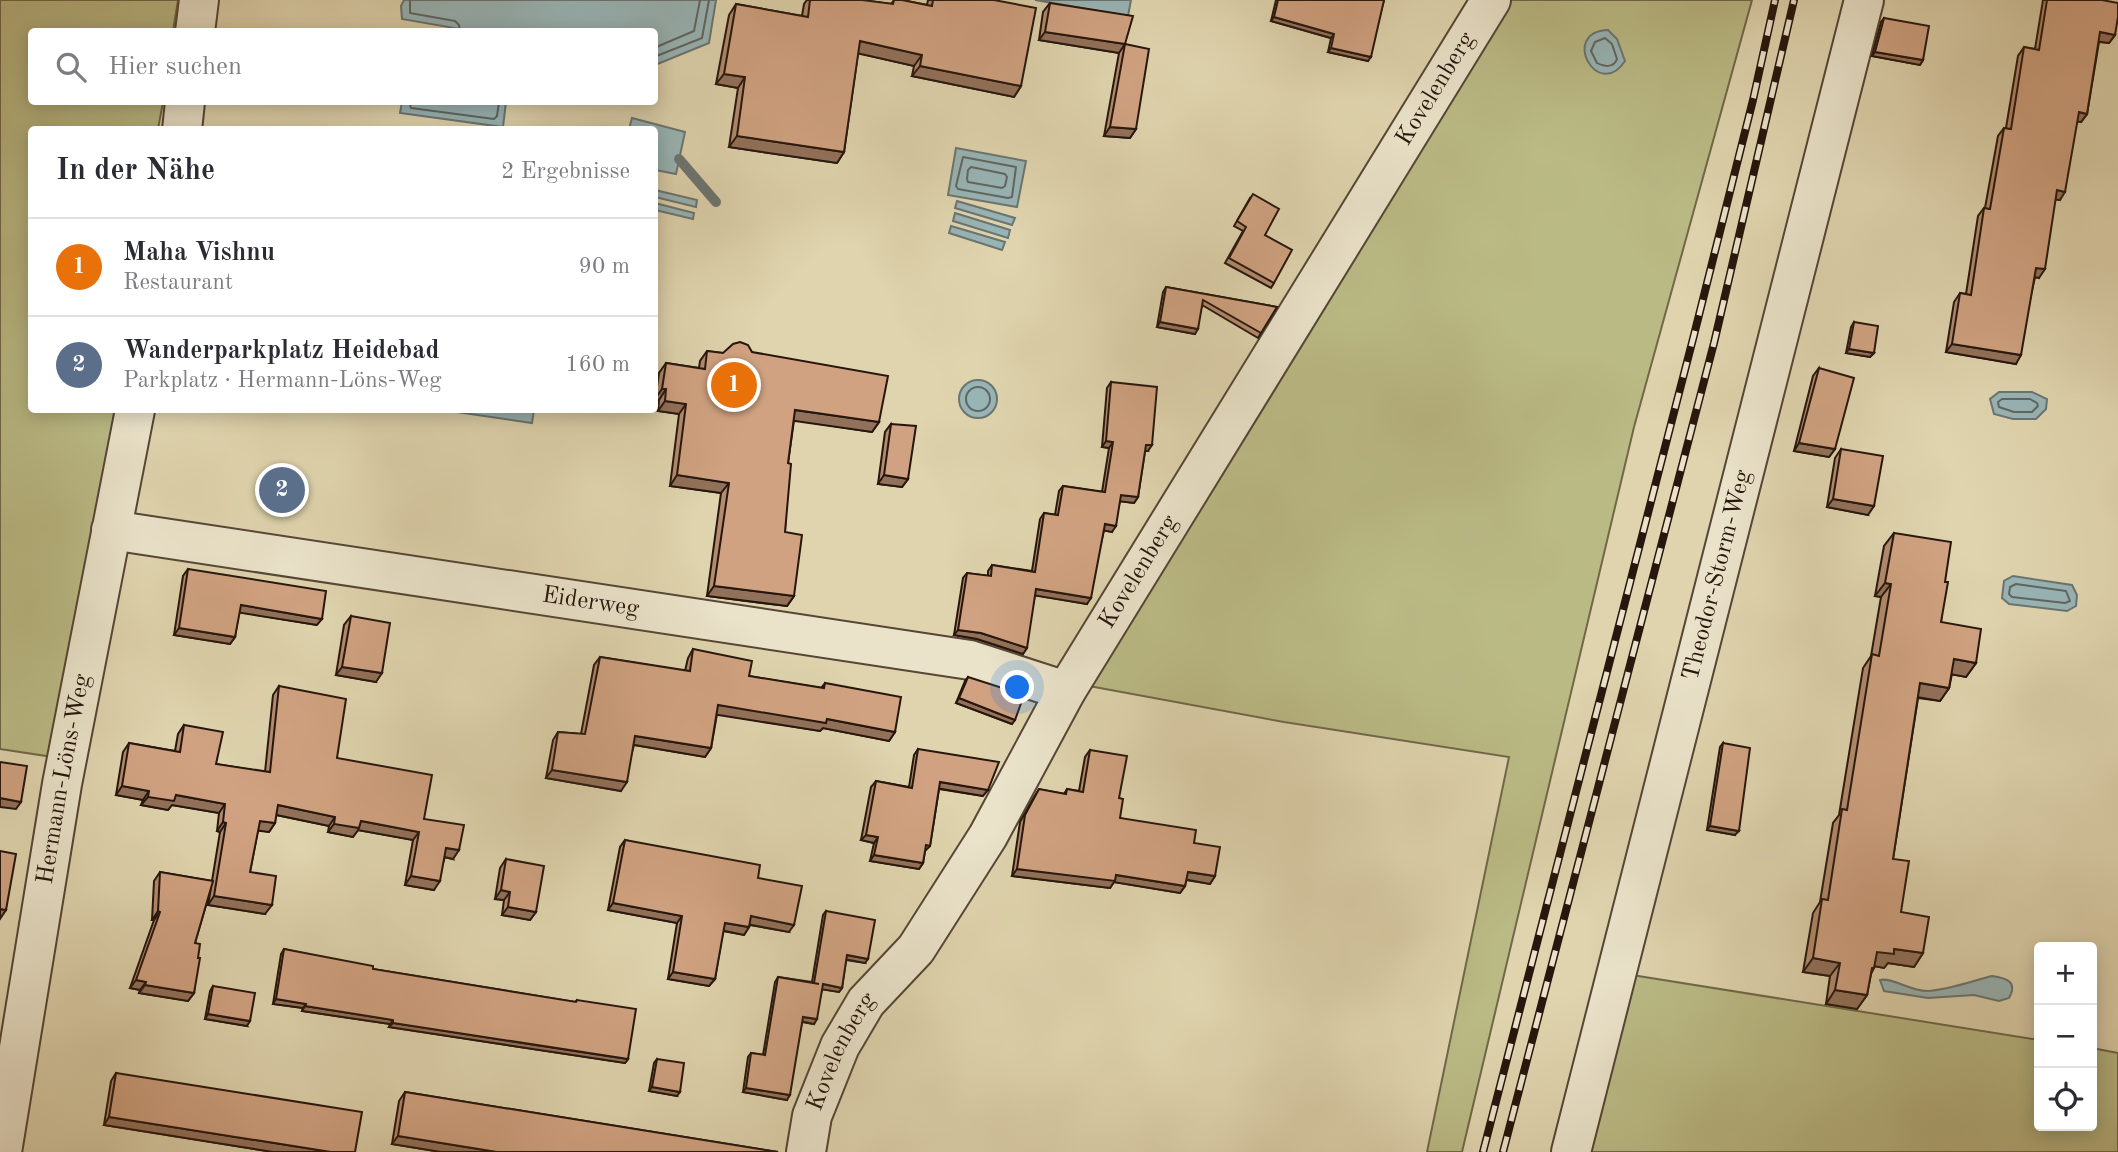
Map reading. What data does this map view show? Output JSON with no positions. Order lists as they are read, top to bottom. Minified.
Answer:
{"streets":{"street":["Kovelenberg","Theodor-Storm-Weg","Eiderweg","Hermann-Löns-Weg"]},"crossings":[["Kovelenberg","Eiderweg"],["Eiderweg","Hermann-Löns-Weg"]],"page":{"search":"Hier suchen","heading":["In der Nähe","2 Ergebnisse"],"list":[{"mark":"1","name":"Maha Vishnu","note":"Restaurant","value":"90 m"},{"mark":"2","name":"Wanderparkplatz Heidebad","note":"Parkplatz · Hermann-Löns-Weg","value":"160 m"}],"pins":["1","2"],"map_buttons":["+","−"]}}
